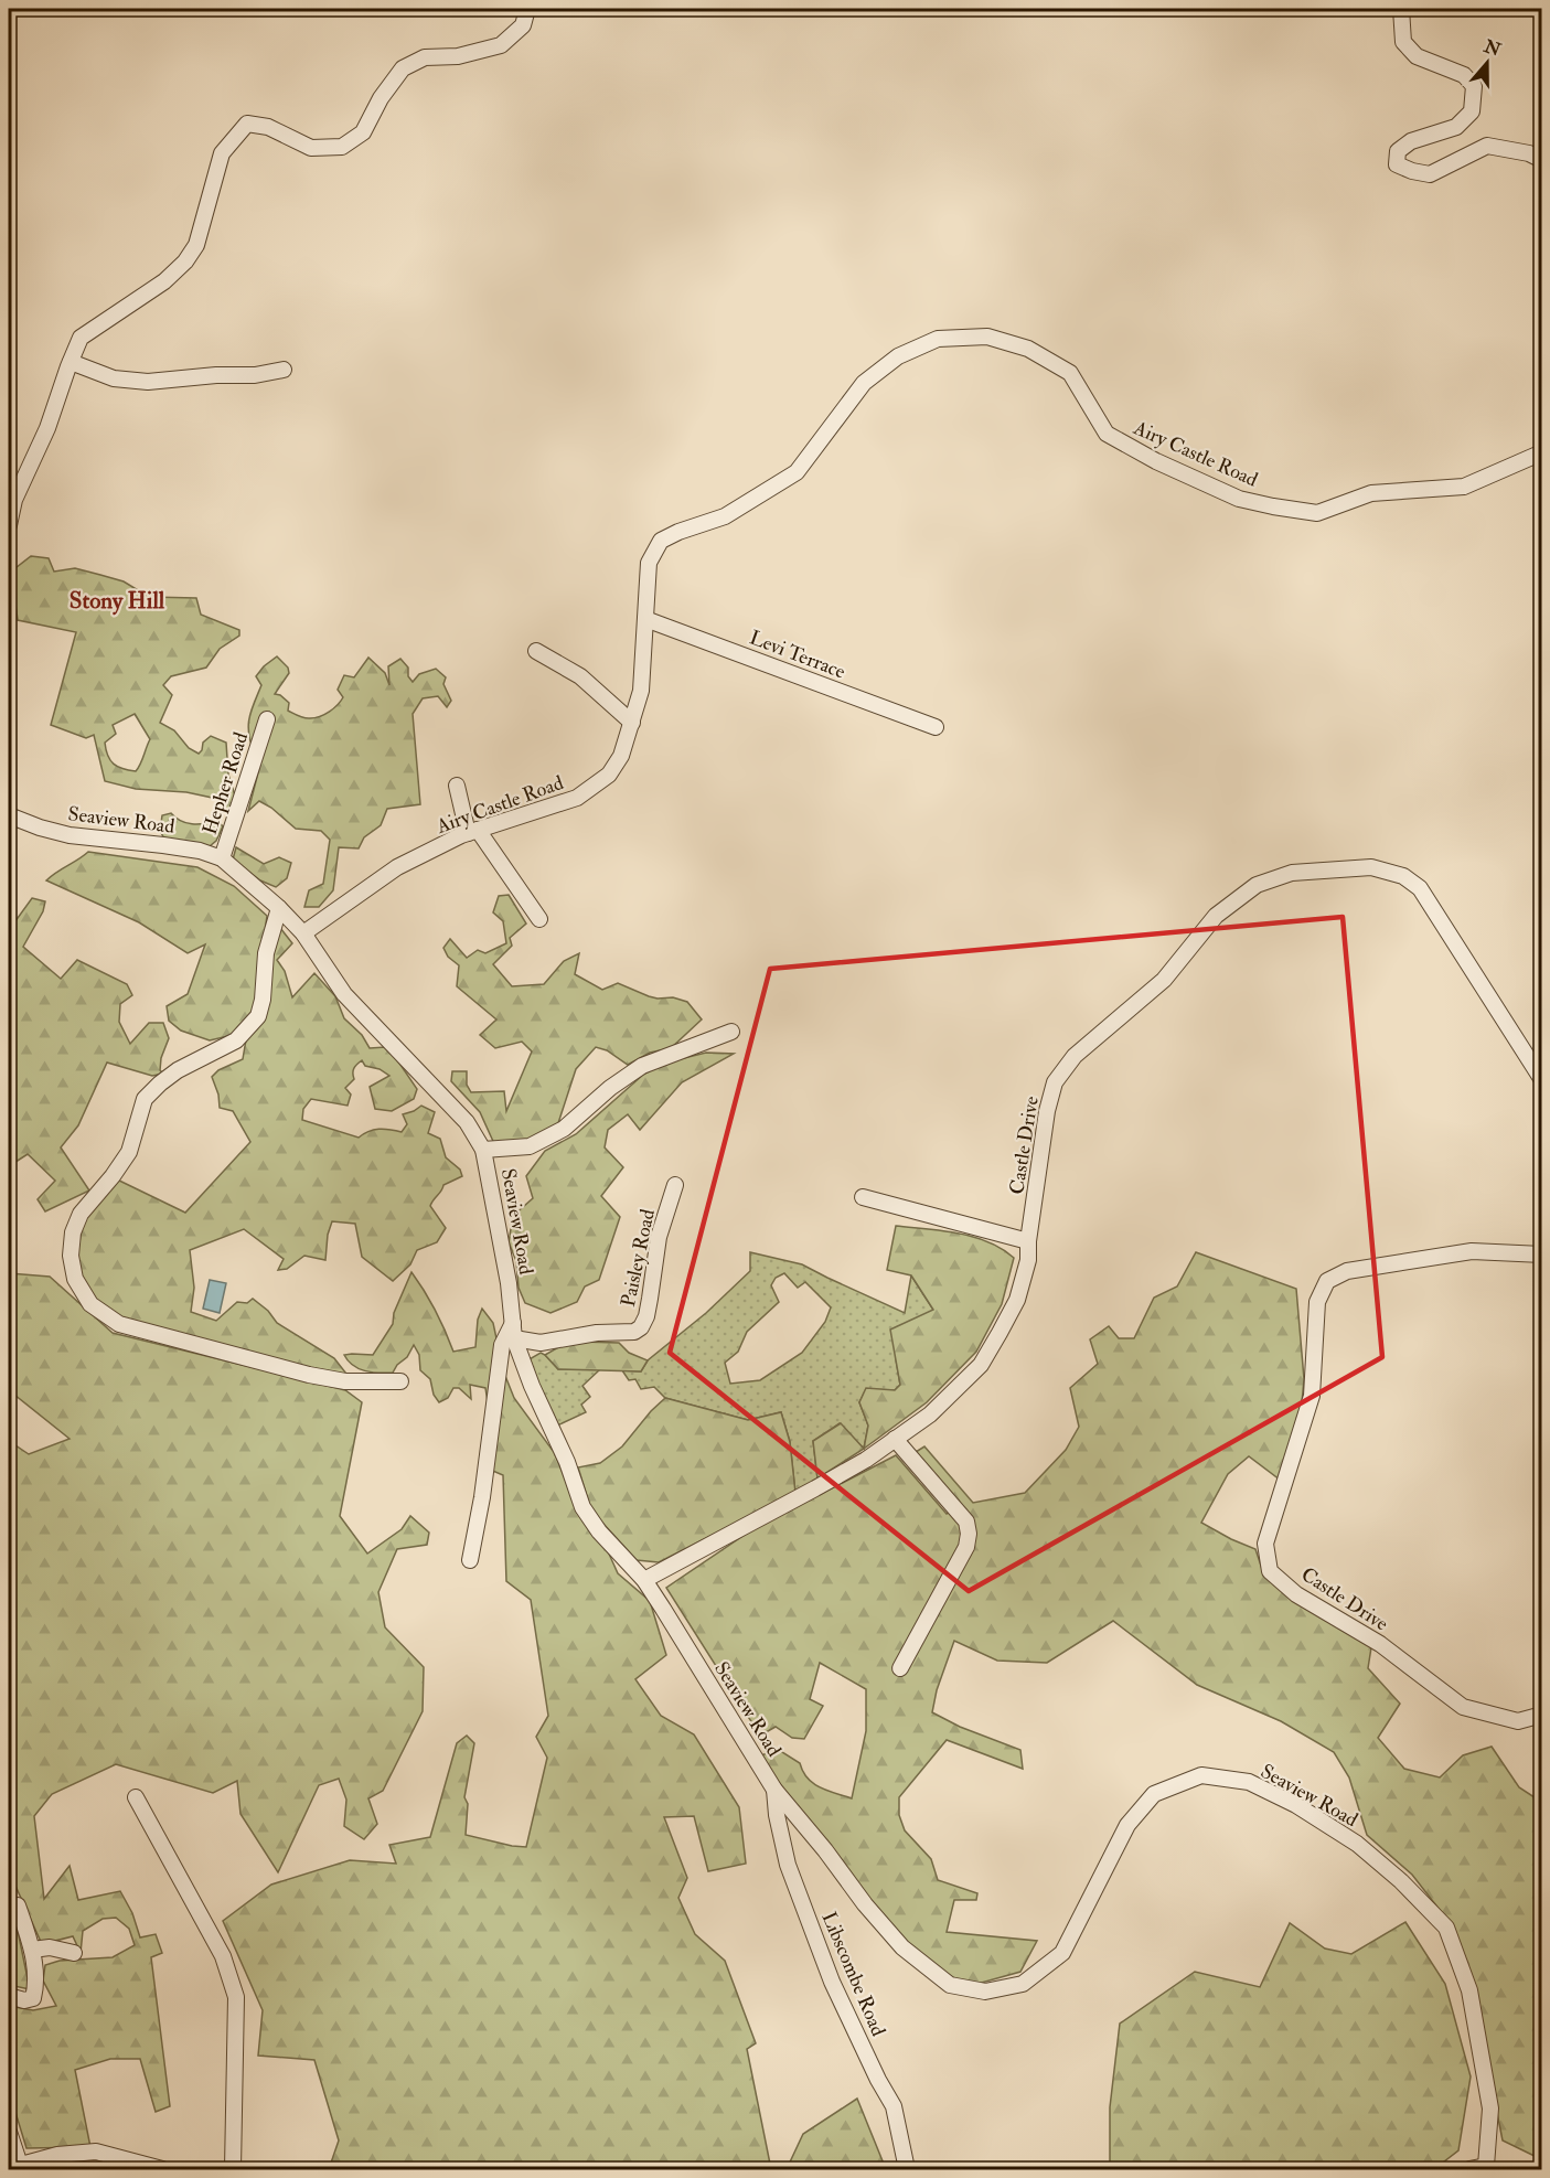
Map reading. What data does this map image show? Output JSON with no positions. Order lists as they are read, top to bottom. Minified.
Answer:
{"streets":{"street":["Airy Castle Road","Levi Terrace","Hepher Road","Seaview Road","Castle Drive","Paisley Road","Libscombe Road"]},"crossings":[["Airy Castle Road","Levi Terrace"],["Airy Castle Road","Seaview Road"],["Hepher Road","Seaview Road"],["Seaview Road","Castle Drive"],["Seaview Road","Paisley Road"],["Seaview Road","Libscombe Road"]],"districts":["Stony Hill"],"north":"top"}
